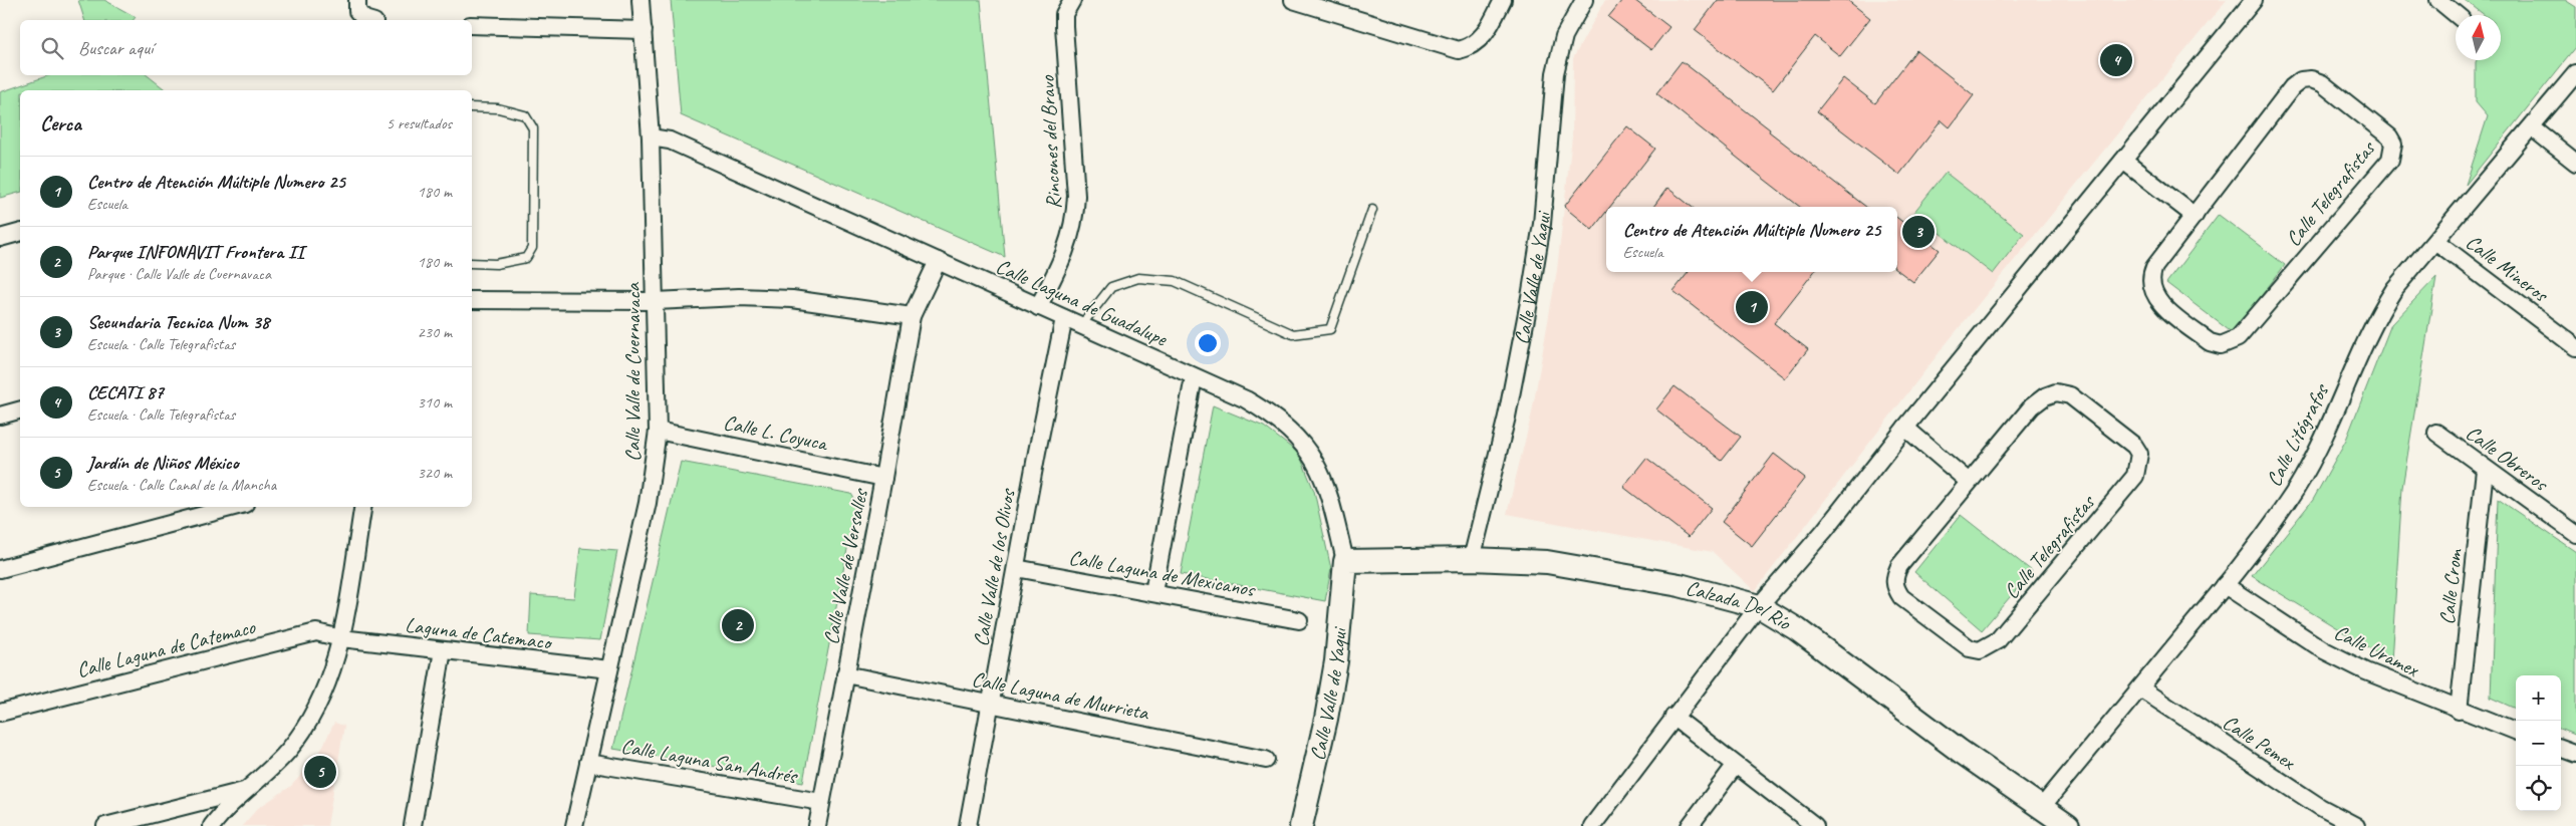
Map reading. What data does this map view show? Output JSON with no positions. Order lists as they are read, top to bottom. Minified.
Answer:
{"streets":{"street":["Rincones del Bravo","Calle Telegrafistas","Calle Mineros","Calle Valle de Yaqui","Calle Laguna de Guadalupe","Calle Valle de Cuernavaca","Calle L. Coyuca","Calle Litógrafos","Calle Obreros","Calle Valle de Versalles","Calle Valle de los Olivos","Calle Laguna de Mexicanos","Calle Crom","Calzada Del Río","Laguna de Catemaco","Calle Laguna de Catemaco","Calle Uramex","Calle Laguna de Murrieta","Calle Pemex","Calle Laguna San Andrés"]},"crossings":[["Rincones del Bravo","Calle Laguna de Guadalupe"],["Calle Mineros","Calle Litógrafos"],["Calle Valle de Yaqui","Calle Laguna de Guadalupe"],["Calle Valle de Yaqui","Calzada Del Río"],["Calle Laguna de Guadalupe","Calle Valle de Cuernavaca"],["Calle Laguna de Guadalupe","Calle Valle de los Olivos"],["Calle Laguna de Guadalupe","Calzada Del Río"],["Calle Valle de Cuernavaca","Calle L. Coyuca"],["Calle Valle de Cuernavaca","Laguna de Catemaco"],["Calle Valle de Cuernavaca","Calle Laguna San Andrés"],["Calle L. Coyuca","Calle Valle de Versalles"],["Calle Litógrafos","Calzada Del Río"],["Calle Litógrafos","Calle Uramex"],["Calle Litógrafos","Calle Pemex"],["Calle Obreros","Calle Crom"],["Calle Valle de Versalles","Calle Laguna de Murrieta"],["Calle Valle de Versalles","Calle Laguna San Andrés"],["Calle Valle de los Olivos","Calle Laguna de Mexicanos"],["Calle Valle de los Olivos","Calle Laguna de Murrieta"],["Calle Crom","Calle Uramex"],["Laguna de Catemaco","Calle Laguna de Catemaco"]],"north":"top","page":{"search":"Buscar aquí","pins":["4","3","1","2","5"],"heading":["Cerca","5 resultados"],"list":[{"mark":"1","name":"Centro de Atención Múltiple Numero 25","note":"Escuela","value":"180 m"},{"mark":"2","name":"Parque INFONAVIT Frontera II","note":"Parque · Calle Valle de Cuernavaca","value":"180 m"},{"mark":"3","name":"Secundaria Tecnica Num 38","note":"Escuela · Calle Telegrafistas","value":"230 m"},{"mark":"4","name":"CECATI 87","note":"Escuela · Calle Telegrafistas","value":"310 m"},{"mark":"5","name":"Jardín de Niños México","note":"Escuela · Calle Canal de la Mancha","value":"320 m"}],"popup":["Centro de Atención Múltiple Numero 25","Escuela"],"map_buttons":["+","−"]}}
